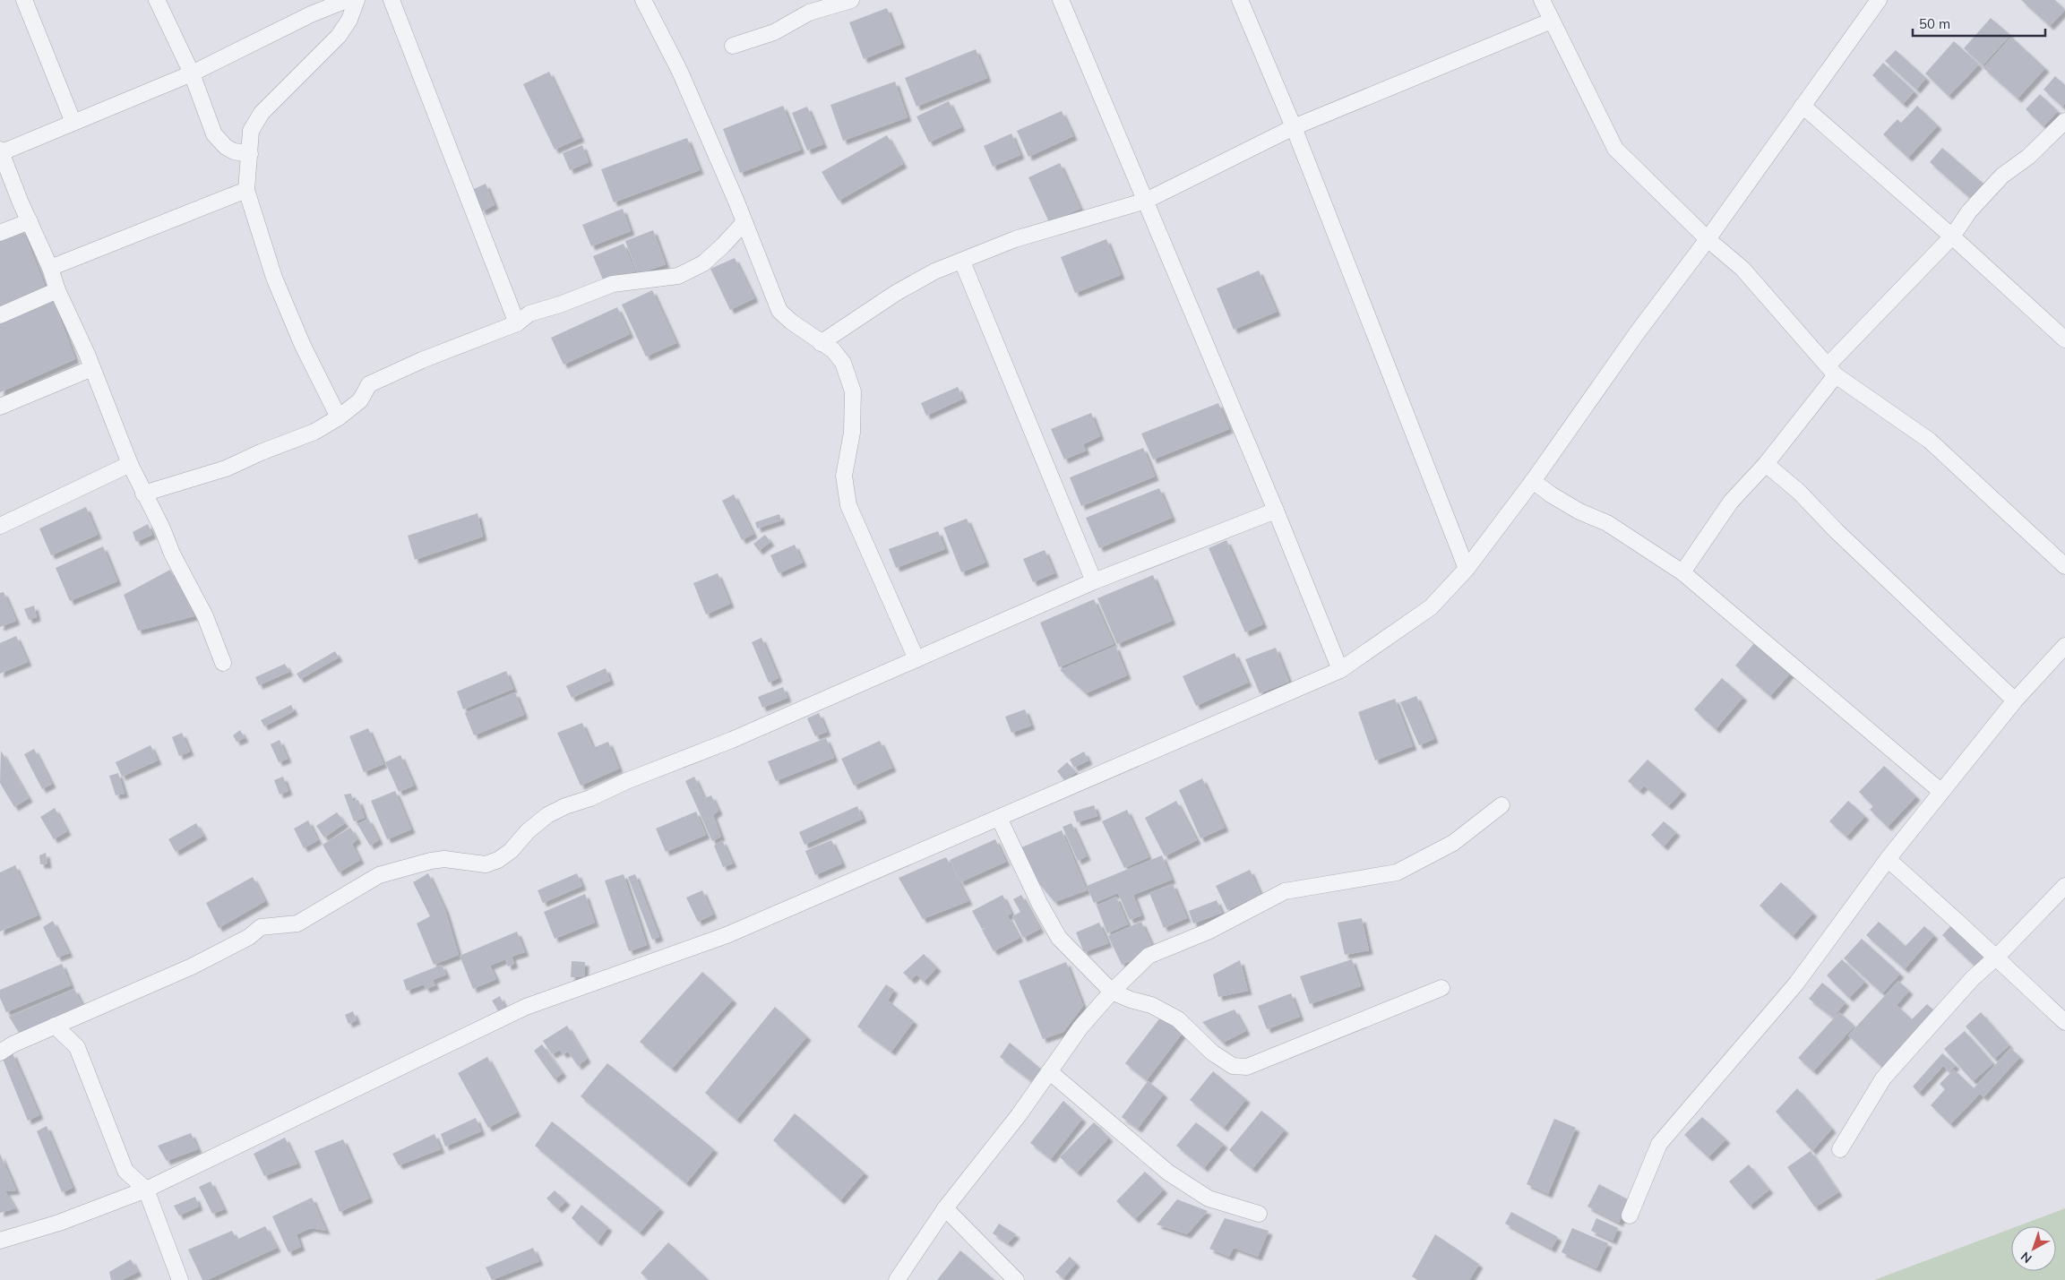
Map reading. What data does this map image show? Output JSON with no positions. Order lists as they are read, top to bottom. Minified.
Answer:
{"scale_bar":"50 m","north":"bottom left"}
